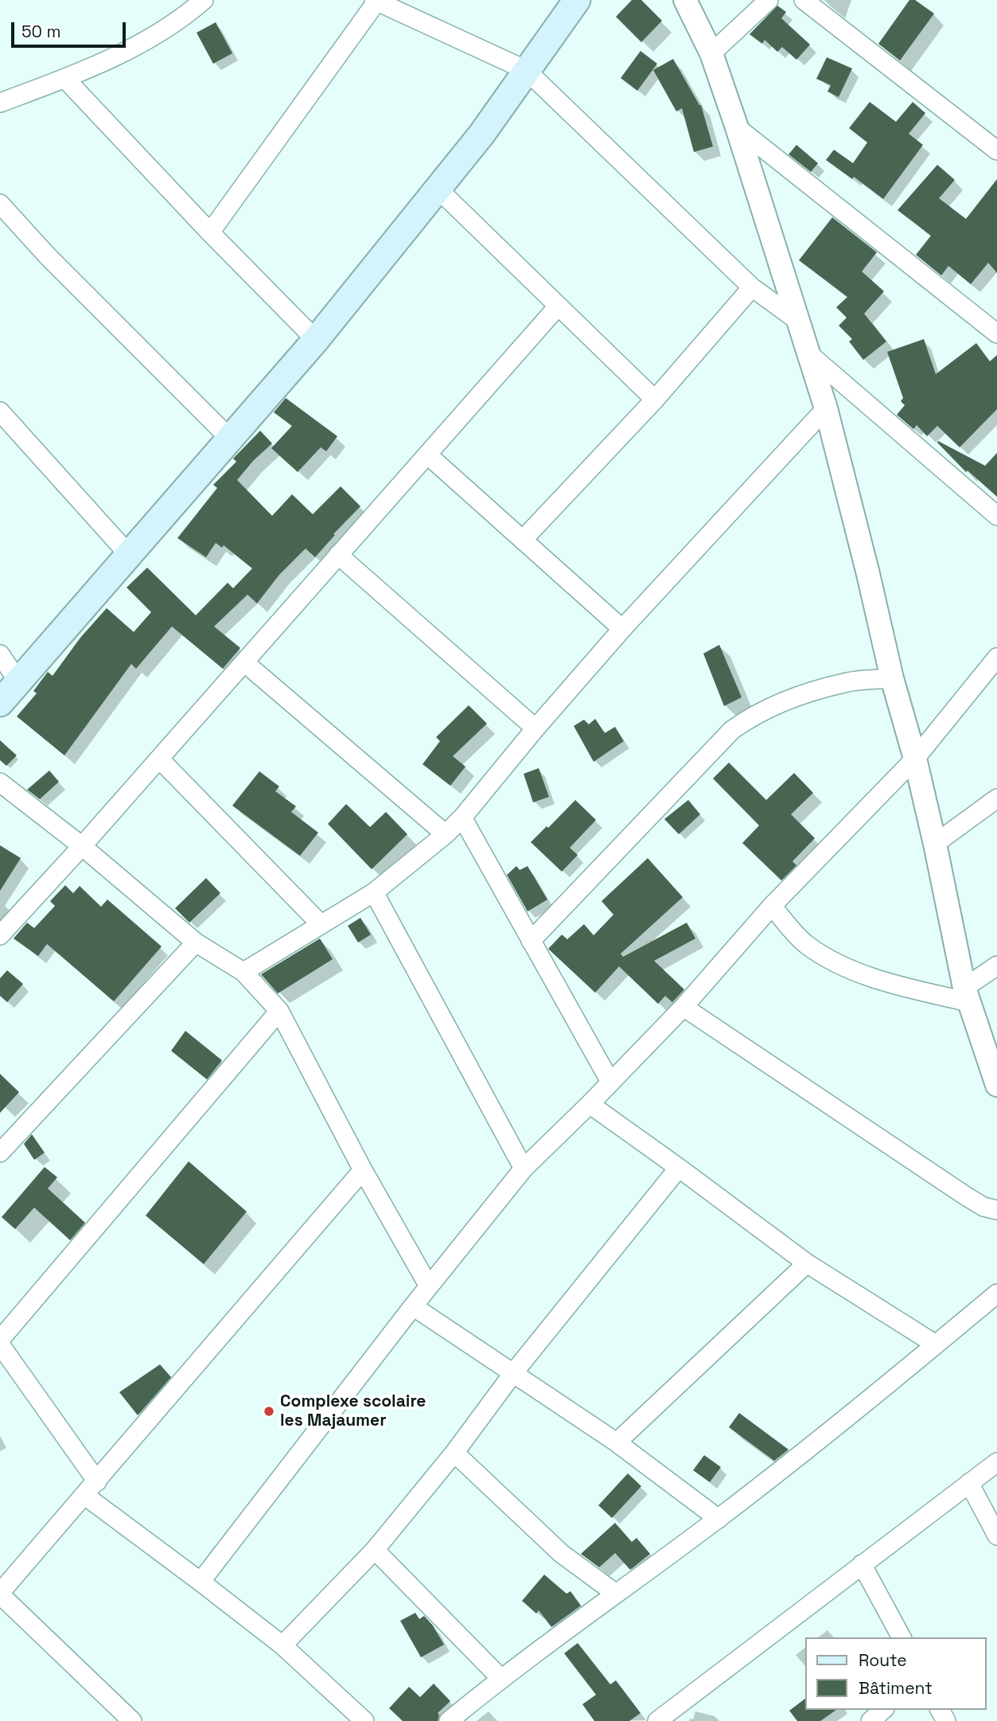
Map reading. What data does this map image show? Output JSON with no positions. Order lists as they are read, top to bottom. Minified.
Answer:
{"places":["Complexe scolaire les Majaumer"],"legend":["Route","Bâtiment"],"scale_bar":"50 m"}
